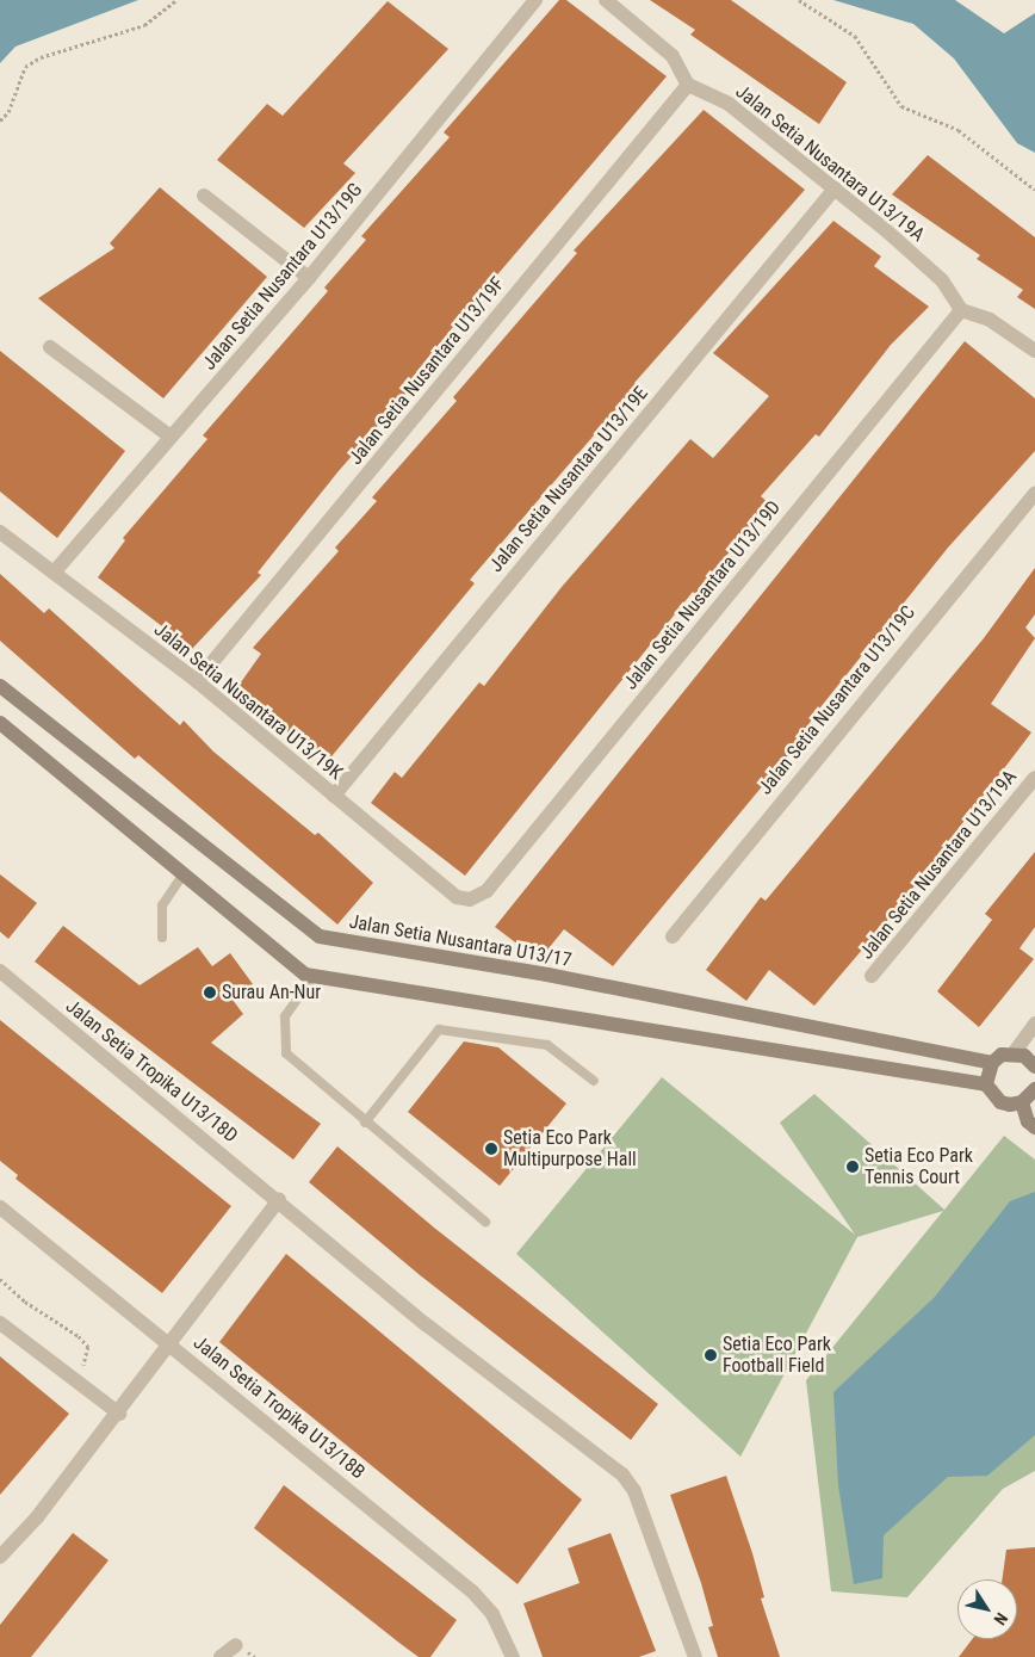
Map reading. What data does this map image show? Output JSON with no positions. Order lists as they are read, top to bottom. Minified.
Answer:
{"streets":{"main road":["Jalan Setia Nusantara U13/17"],"street":["Jalan Setia Nusantara U13/19A","Jalan Setia Nusantara U13/19G","Jalan Setia Nusantara U13/19F","Jalan Setia Nusantara U13/19E","Jalan Setia Nusantara U13/19D","Jalan Setia Nusantara U13/19C","Jalan Setia Nusantara U13/19K","Jalan Setia Tropika U13/18D","Jalan Setia Tropika U13/18B"]},"crossings":[["Jalan Setia Nusantara U13/19A","Jalan Setia Nusantara U13/19F"],["Jalan Setia Nusantara U13/19A","Jalan Setia Nusantara U13/19E"],["Jalan Setia Nusantara U13/19A","Jalan Setia Nusantara U13/19D"],["Jalan Setia Nusantara U13/19G","Jalan Setia Nusantara U13/19K"],["Jalan Setia Nusantara U13/19F","Jalan Setia Nusantara U13/19K"],["Jalan Setia Nusantara U13/19E","Jalan Setia Nusantara U13/19K"],["Jalan Setia Nusantara U13/19D","Jalan Setia Nusantara U13/19K"]],"places":["Surau An-Nur","Setia Eco Park Multipurpose Hall","Setia Eco Park Tennis Court","Setia Eco Park Football Field"],"north":"bottom right"}
